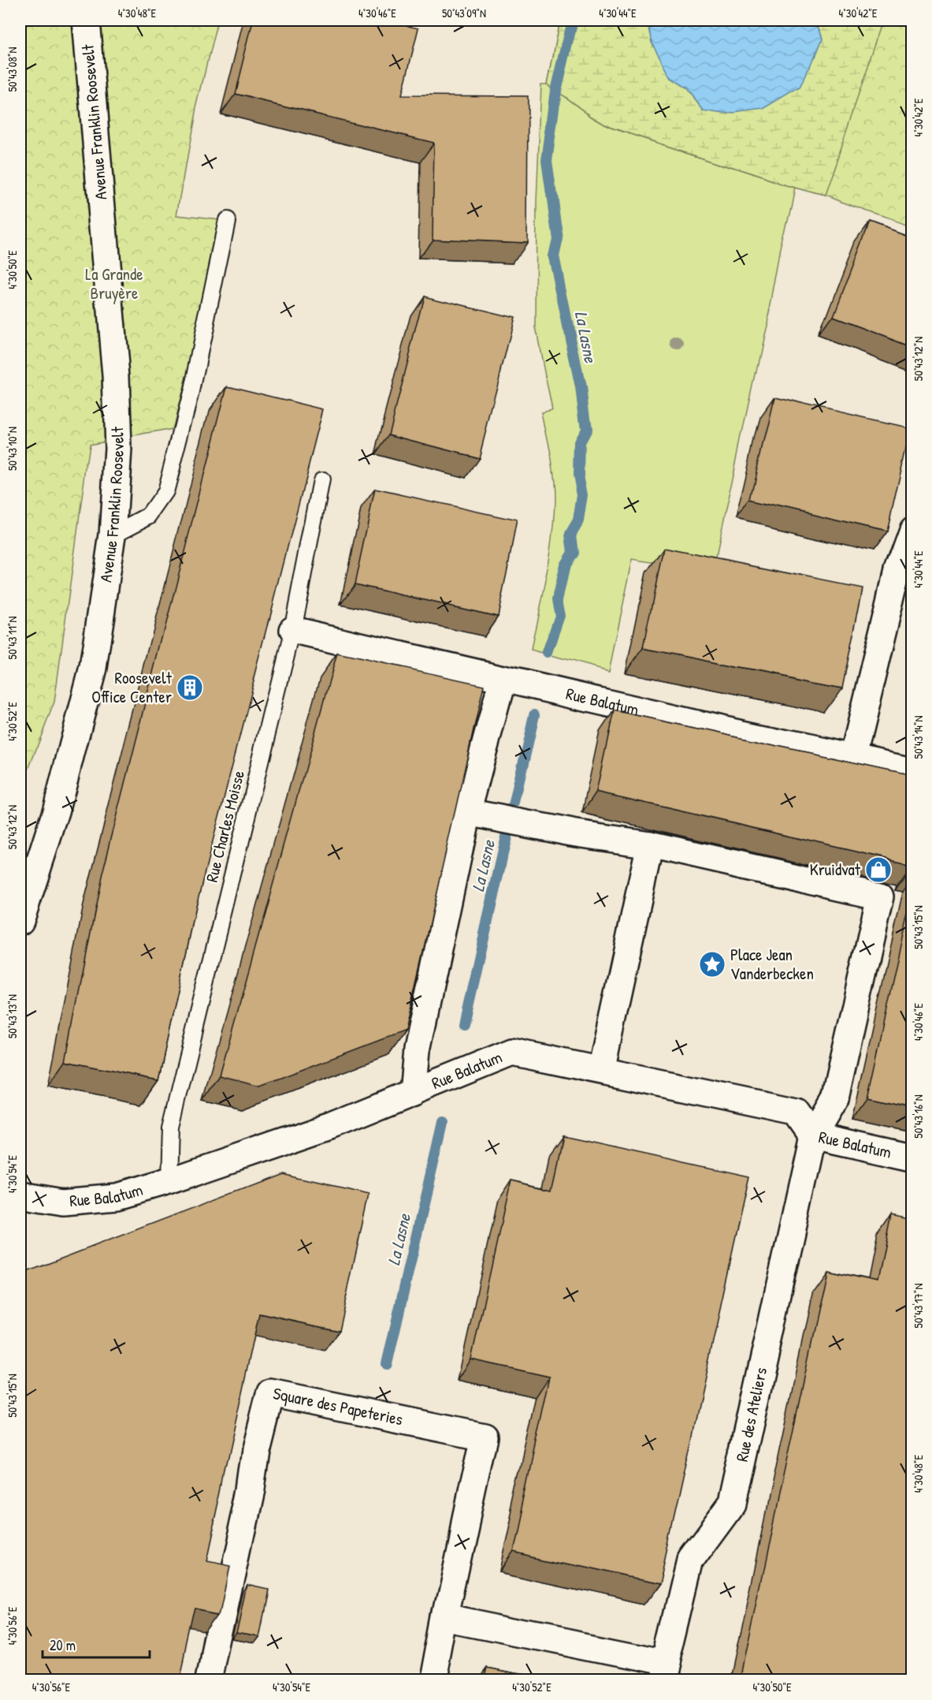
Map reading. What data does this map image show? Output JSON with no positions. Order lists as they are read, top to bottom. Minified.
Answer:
{"streets":{"street":["Avenue Franklin Roosevelt","Rue Balatum","Square des Papeteries","Rue des Ateliers"],"lane":["Rue Charles Moisse"]},"crossings":[["Rue Balatum","Rue Charles Moisse"],["Rue Balatum","Rue des Ateliers"]],"water":["La Lasne"],"parks":["La Grande Bruyère"],"places":{"building":["Roosevelt Office Center"],"shop":["Kruidvat"],"place":["Place Jean Vanderbecken"]},"scale_bar":"20 m","coordinates":["4°30'48\"E","4°30'46\"E","50°43'09\"N","4°30'44\"E","4°30'42\"E","50°43'08\"N","4°30'50\"E","50°43'12\"N","50°43'10\"N","50°43'11\"N","4°30'52\"E","50°43'14\"N","50°43'15\"N","50°43'13\"N","50°43'16\"N","4°30'54\"E","50°43'17\"N","4°30'56\"E"]}
